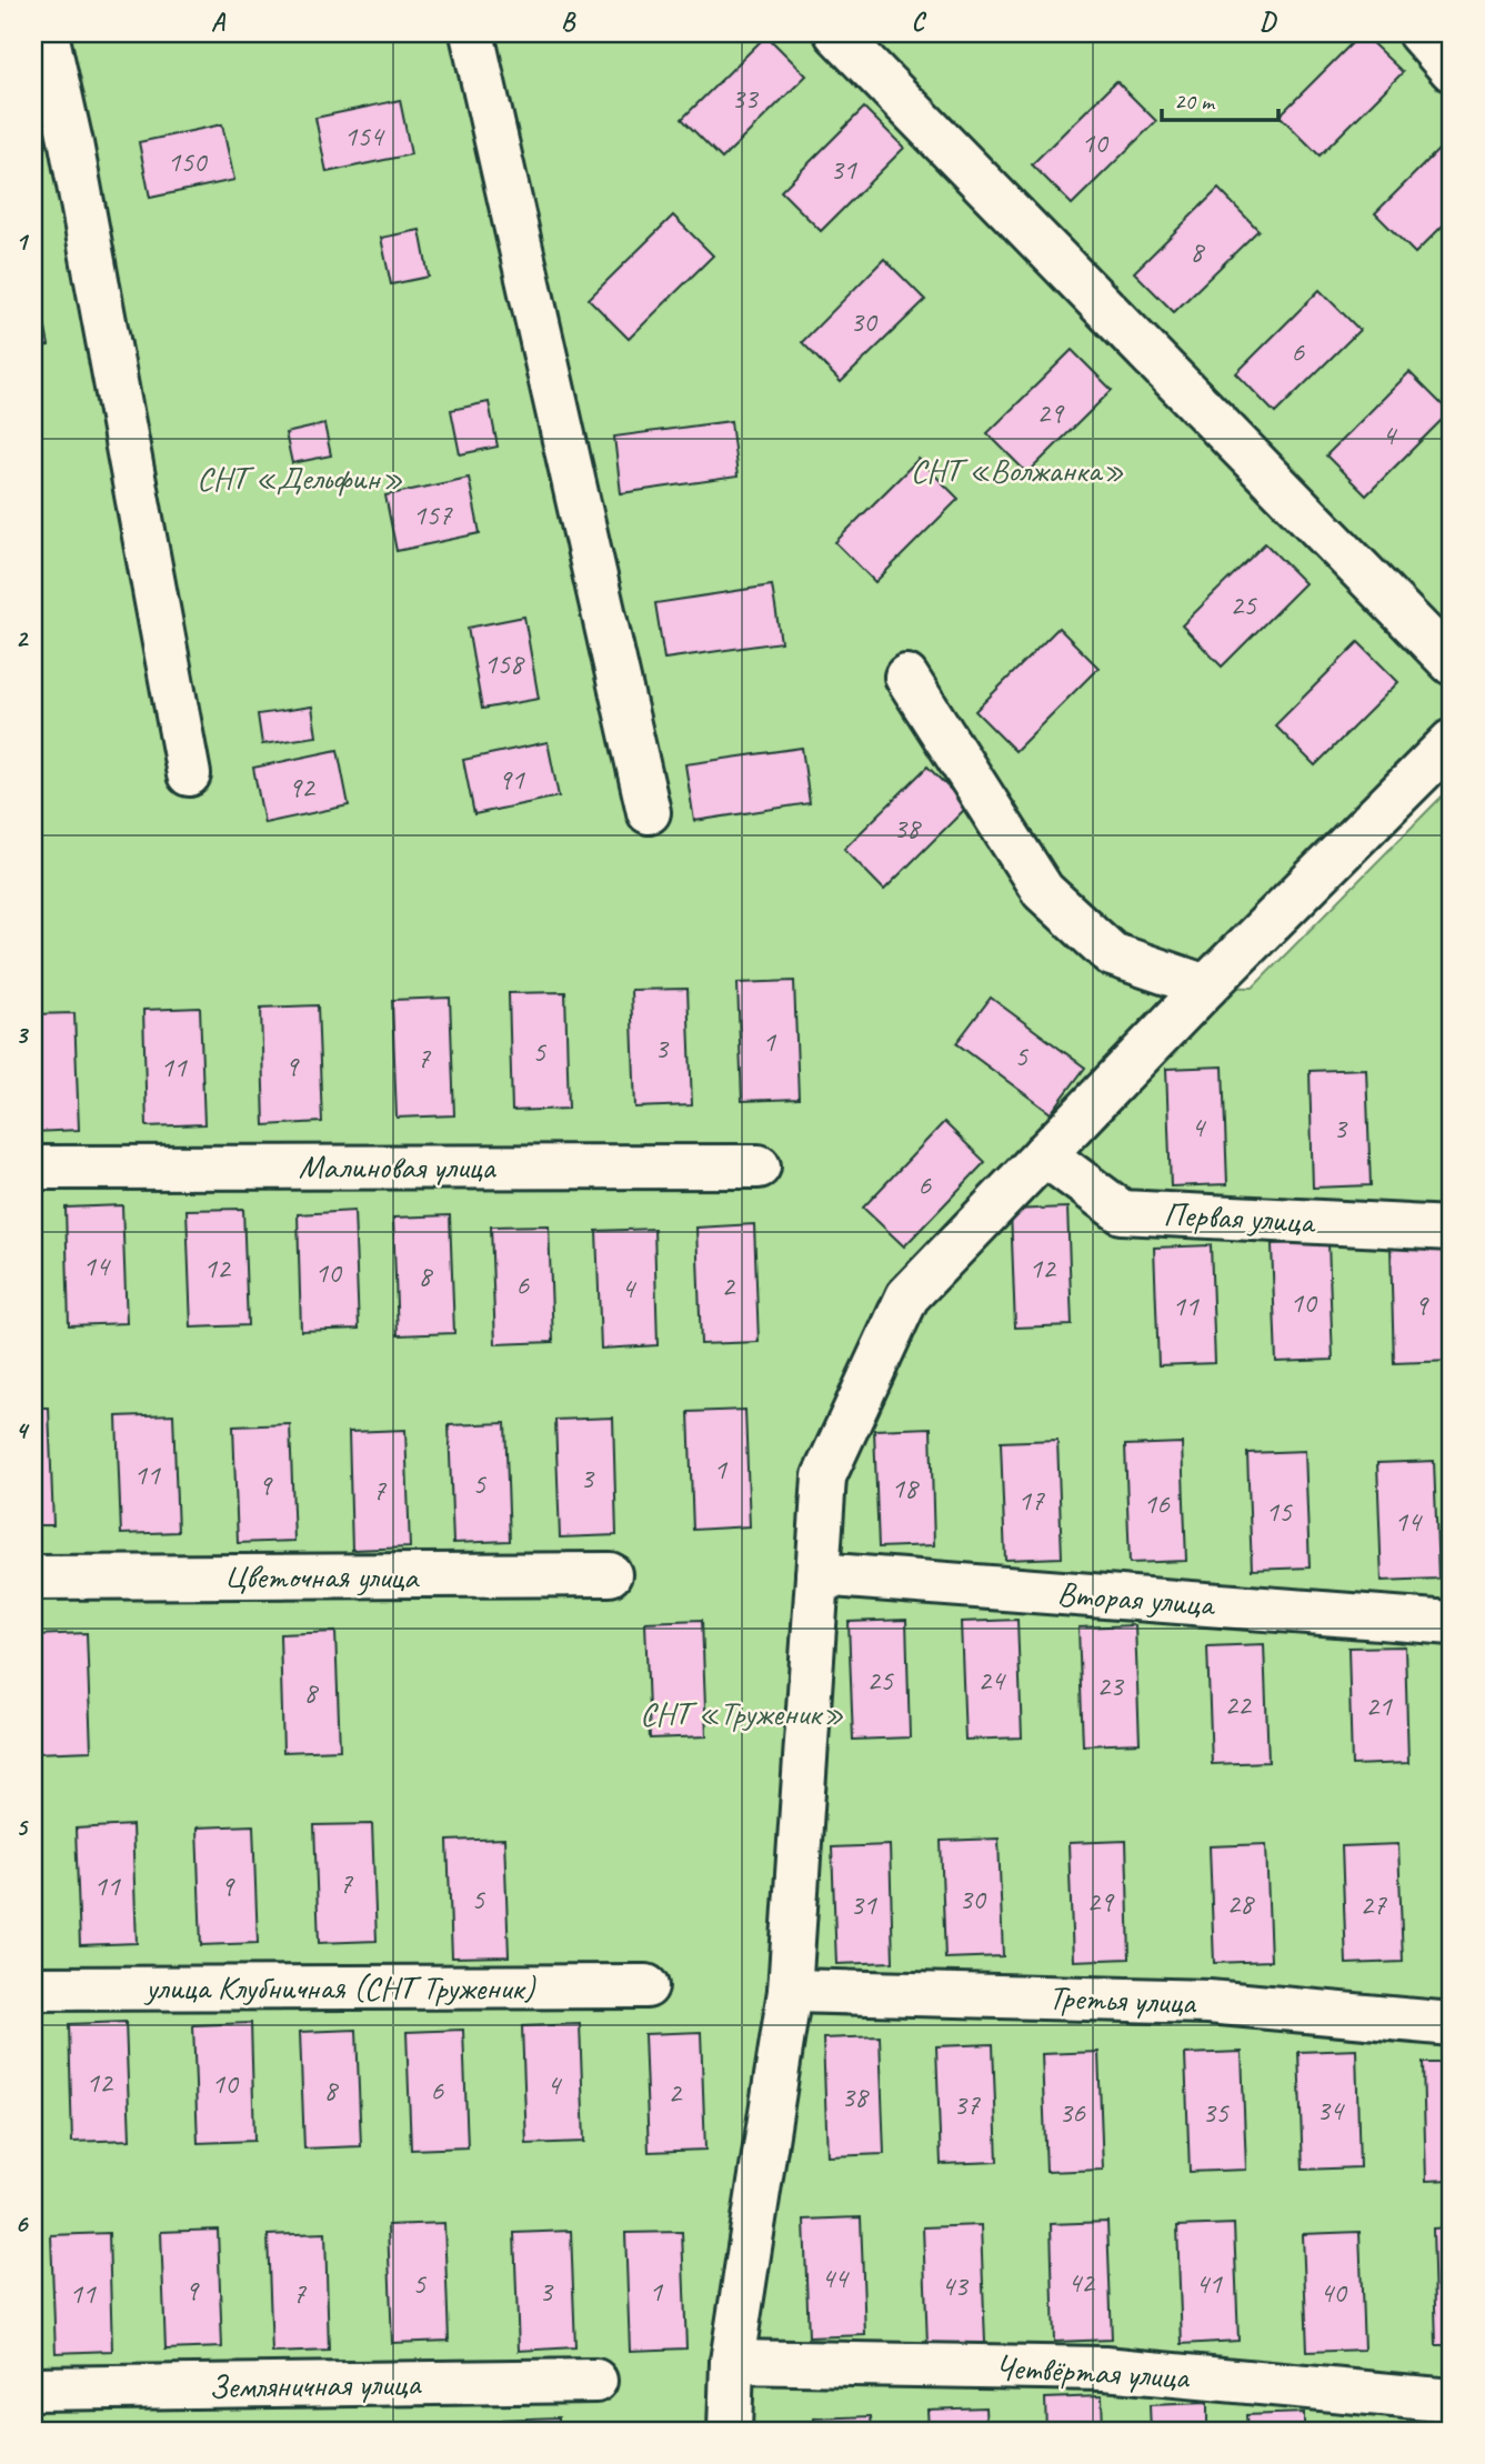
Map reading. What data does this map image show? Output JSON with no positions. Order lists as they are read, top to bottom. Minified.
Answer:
{"streets":{"street":["Малиновая улица","Первая улица","Цветочная улица","Вторая улица","улица Клубничная (СНТ Труженик)","Третья улица","Четвёртая улица","Земляничная улица"]},"parks":["СНТ «Волжанка»","СНТ «Дельфин»","СНТ «Труженик»"],"house_numbers":["33","154","10","150","31","8","30","6","29","4","157","25","158","91","92","38","1","3","5","5","7","9","11","4","3","6","14","12","12","10","8","6","2","4","10","9","11","1","11","3","5","9","18","7","17","16","15","14","25","24","23","8","22","21","7","11","9","5","30","29","28","31","27","12","10","4","8","6","2","38","37","34","36","35","44","42","5","41","43","9","3","1","40","11","7"],"scale_bar":"20 m","grid":{"columns":["A","B","C","D"],"rows":["1","2","3","4","5","6"]}}
